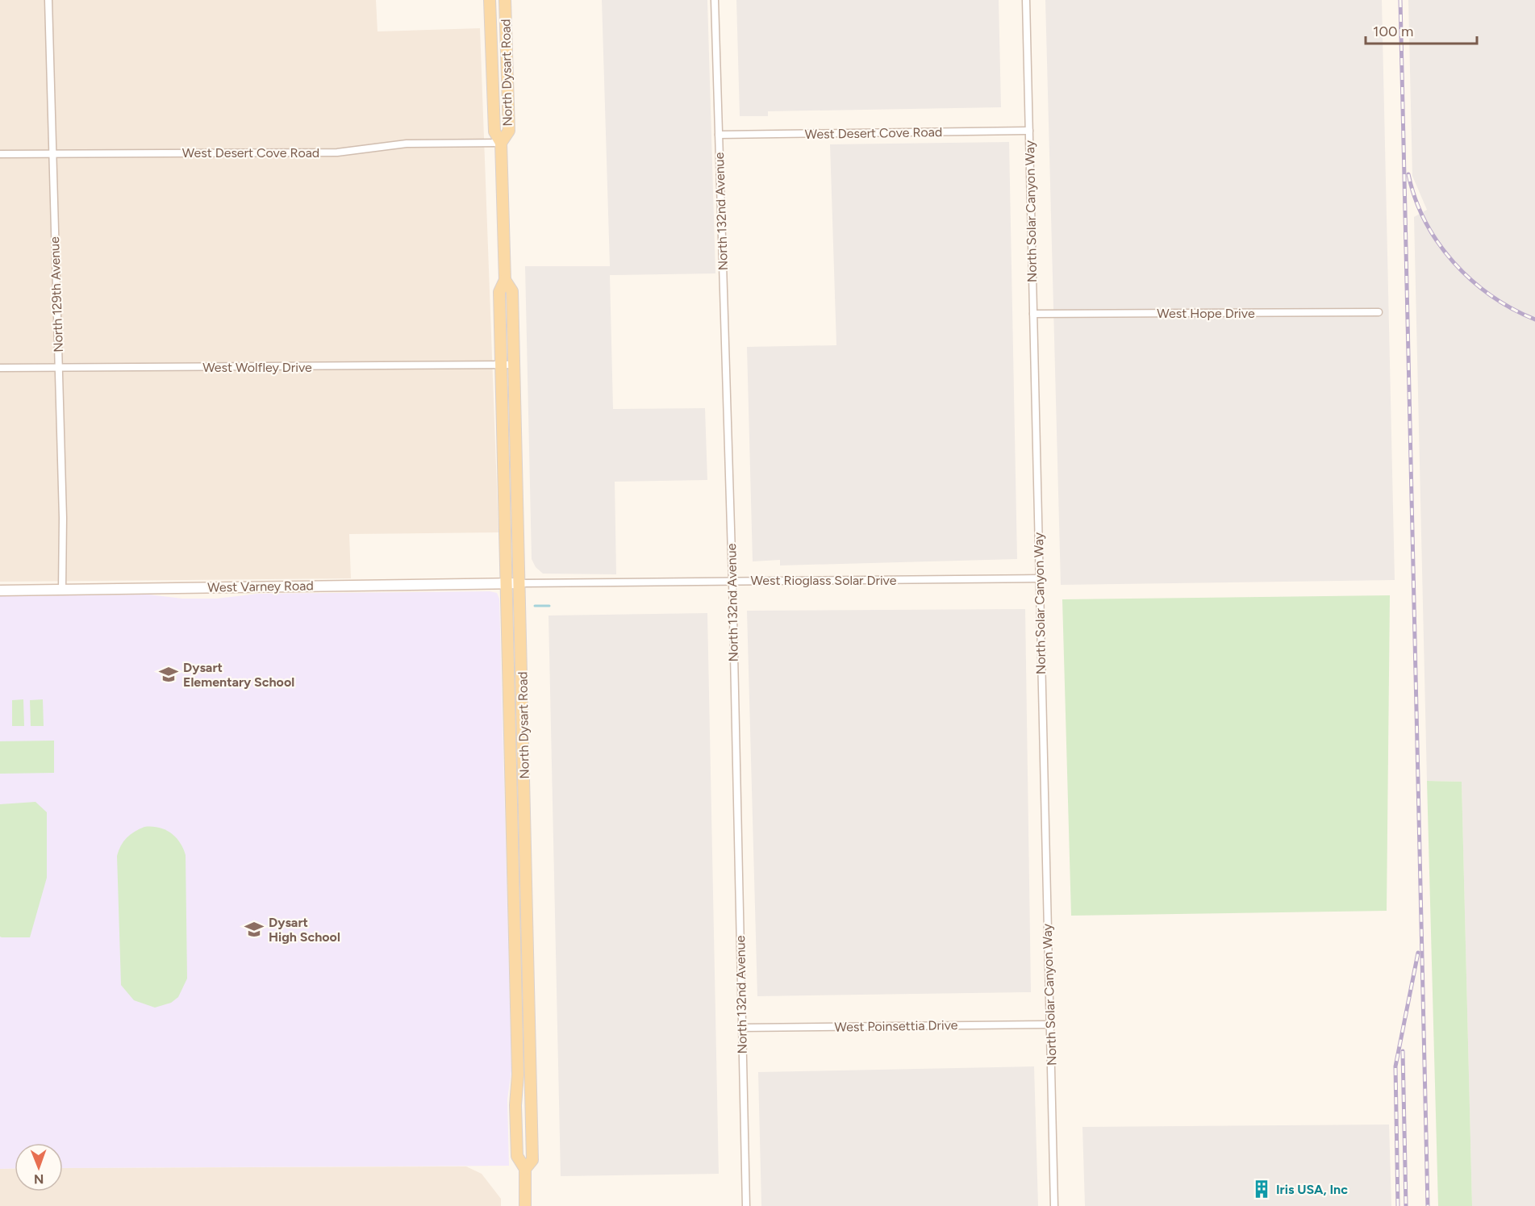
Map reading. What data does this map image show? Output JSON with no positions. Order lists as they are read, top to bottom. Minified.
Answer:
{"streets":{"main road":["North Dysart Road"],"street":["West Desert Cove Road","North 132nd Avenue","North Solar Canyon Way","North 129th Avenue","West Hope Drive","West Wolfley Drive","West Rioglass Solar Drive","West Varney Road","West Poinsettia Drive"]},"crossings":[["North Dysart Road","West Desert Cove Road"],["North Dysart Road","West Wolfley Drive"],["North Dysart Road","West Rioglass Solar Drive"],["North Dysart Road","West Varney Road"],["West Desert Cove Road","North 132nd Avenue"],["West Desert Cove Road","North Solar Canyon Way"],["West Desert Cove Road","North 129th Avenue"],["North 132nd Avenue","West Rioglass Solar Drive"],["North 132nd Avenue","West Poinsettia Drive"],["North Solar Canyon Way","West Hope Drive"],["North Solar Canyon Way","West Rioglass Solar Drive"],["North Solar Canyon Way","West Poinsettia Drive"],["North 129th Avenue","West Wolfley Drive"],["North 129th Avenue","West Varney Road"],["West Rioglass Solar Drive","West Varney Road"]],"places":{"school or university":["Dysart Elementary School","Dysart High School"],"building":["Iris USA, Inc"]},"scale_bar":"100 m","north":"bottom"}
